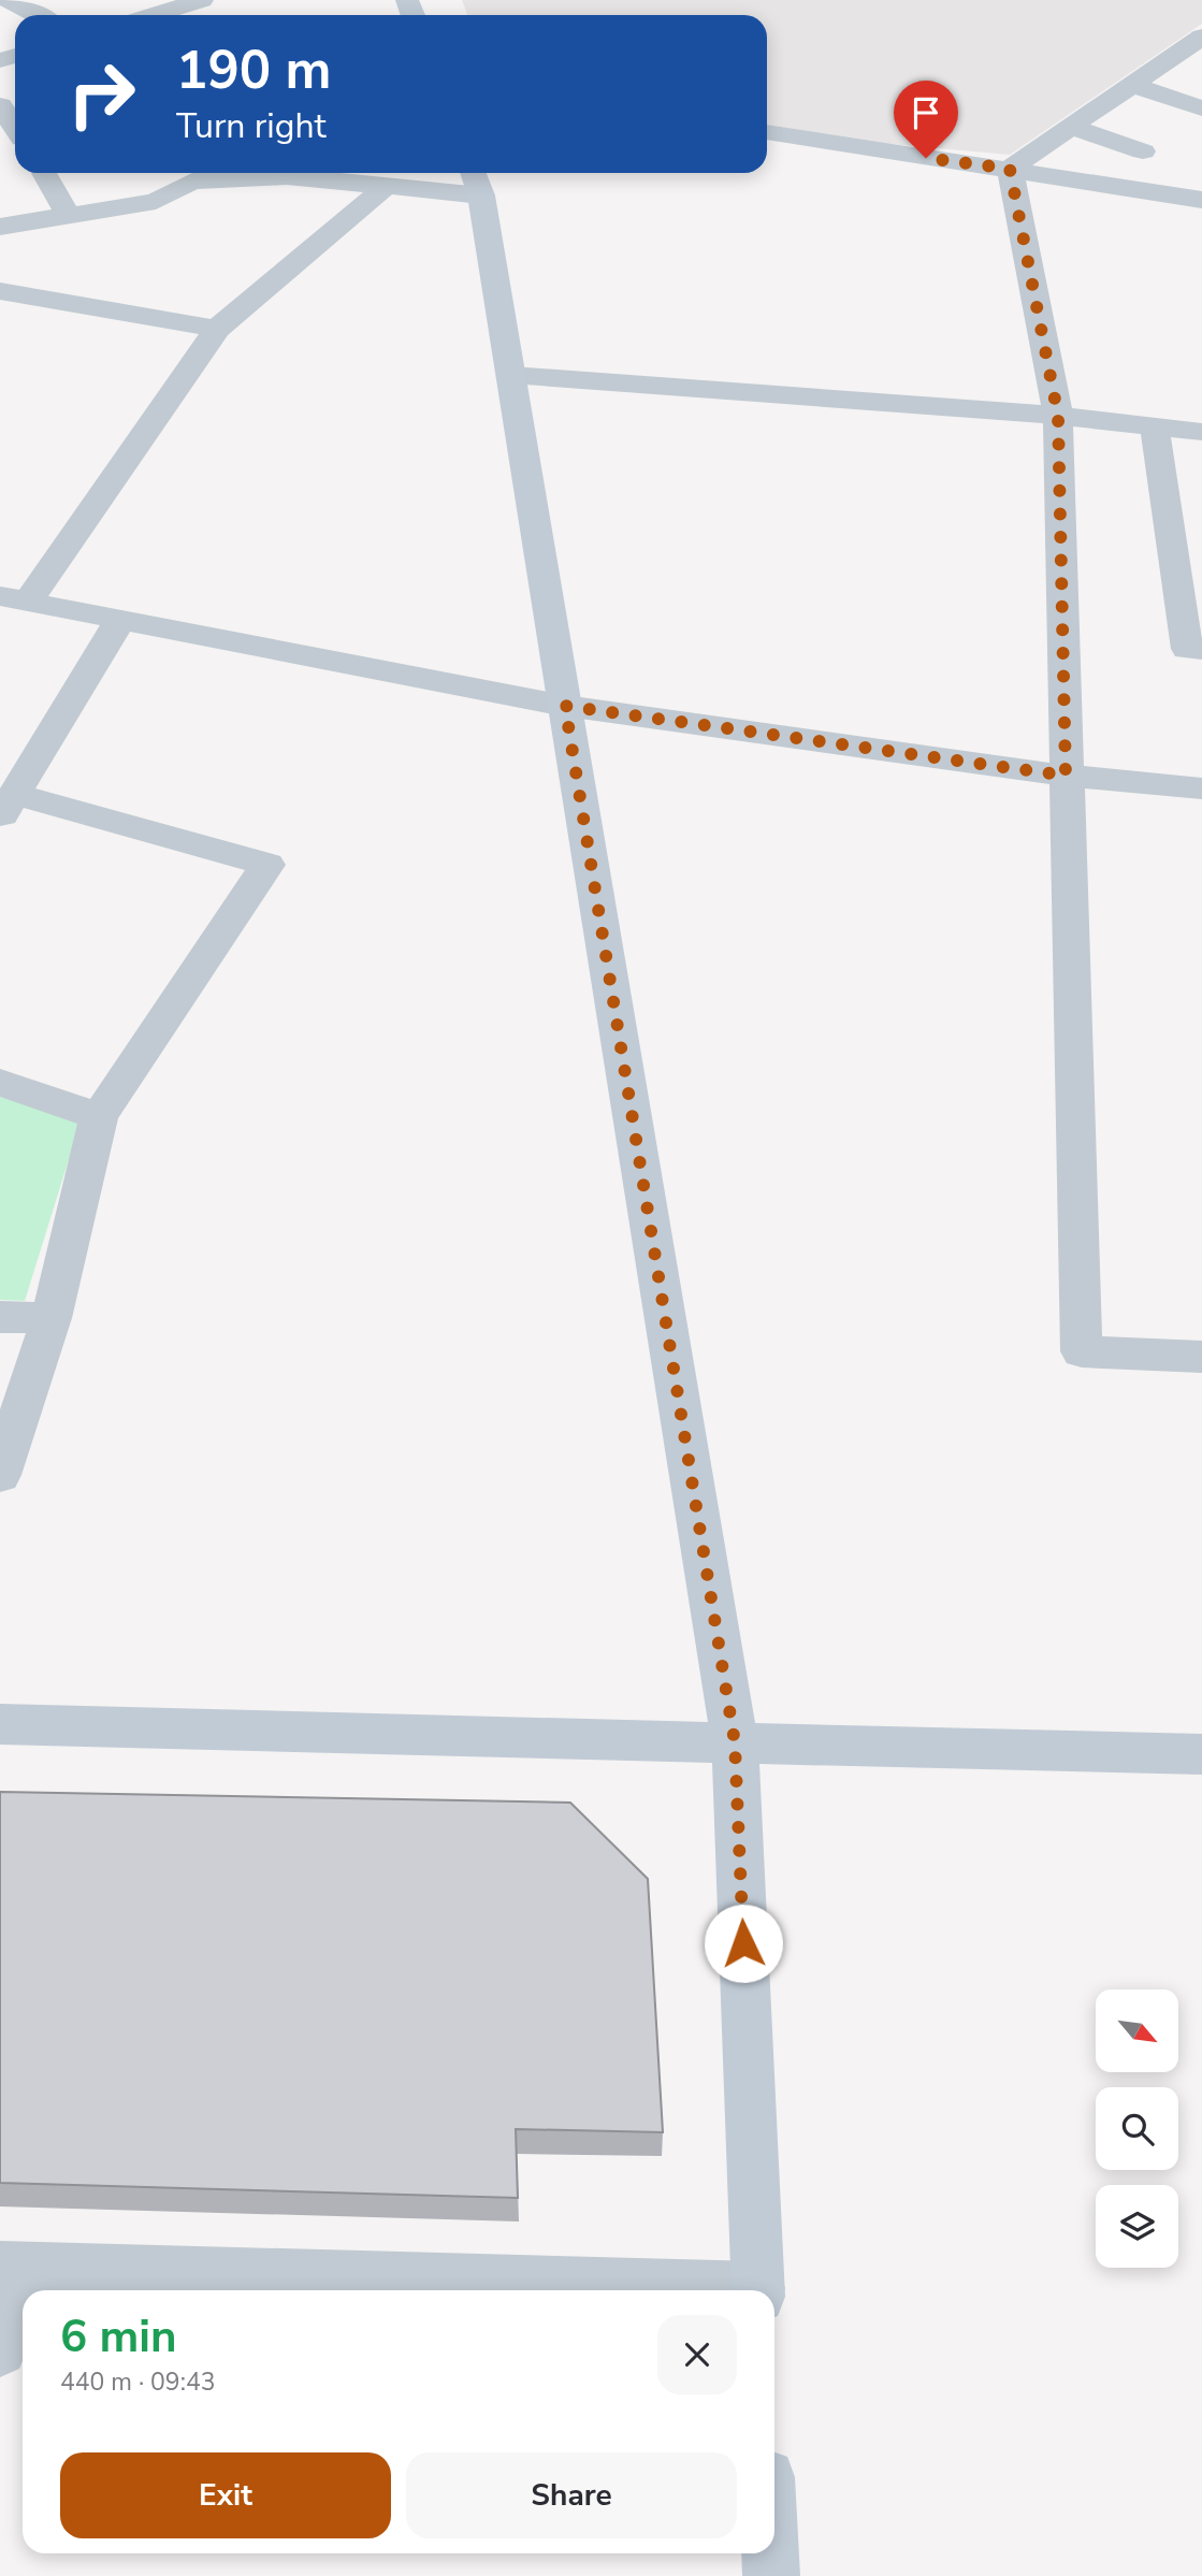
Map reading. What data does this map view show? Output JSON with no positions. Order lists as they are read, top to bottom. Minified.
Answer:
{"north":"bottom right","page":{"turn":["190 m","Turn right"],"heading":["6 min","440 m · 09:43"],"buttons":["Exit","Share"]}}
